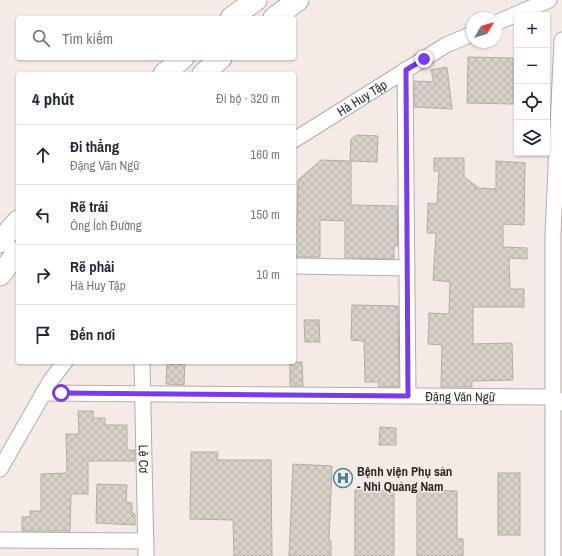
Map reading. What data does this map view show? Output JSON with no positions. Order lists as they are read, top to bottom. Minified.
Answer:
{"streets":{"street":["Hà Huy Tập","Đặng Văn Ngữ","Lê Cơ"]},"crossings":[["Đặng Văn Ngữ","Lê Cơ"]],"places":{"hospital":["Bệnh viện Phụ sản - Nhi Quảng Nam"]},"north":"top right","page":{"map_buttons":["+","−"],"search":"Tìm kiếm","heading":["4 phút","Đi bộ · 320 m"],"list":[["Đi thẳng","Đặng Văn Ngữ","160 m"],["Rẽ trái","Ông Ích Đường","150 m"],["Rẽ phải","Hà Huy Tập","10 m"],"Đến nơi"]}}
